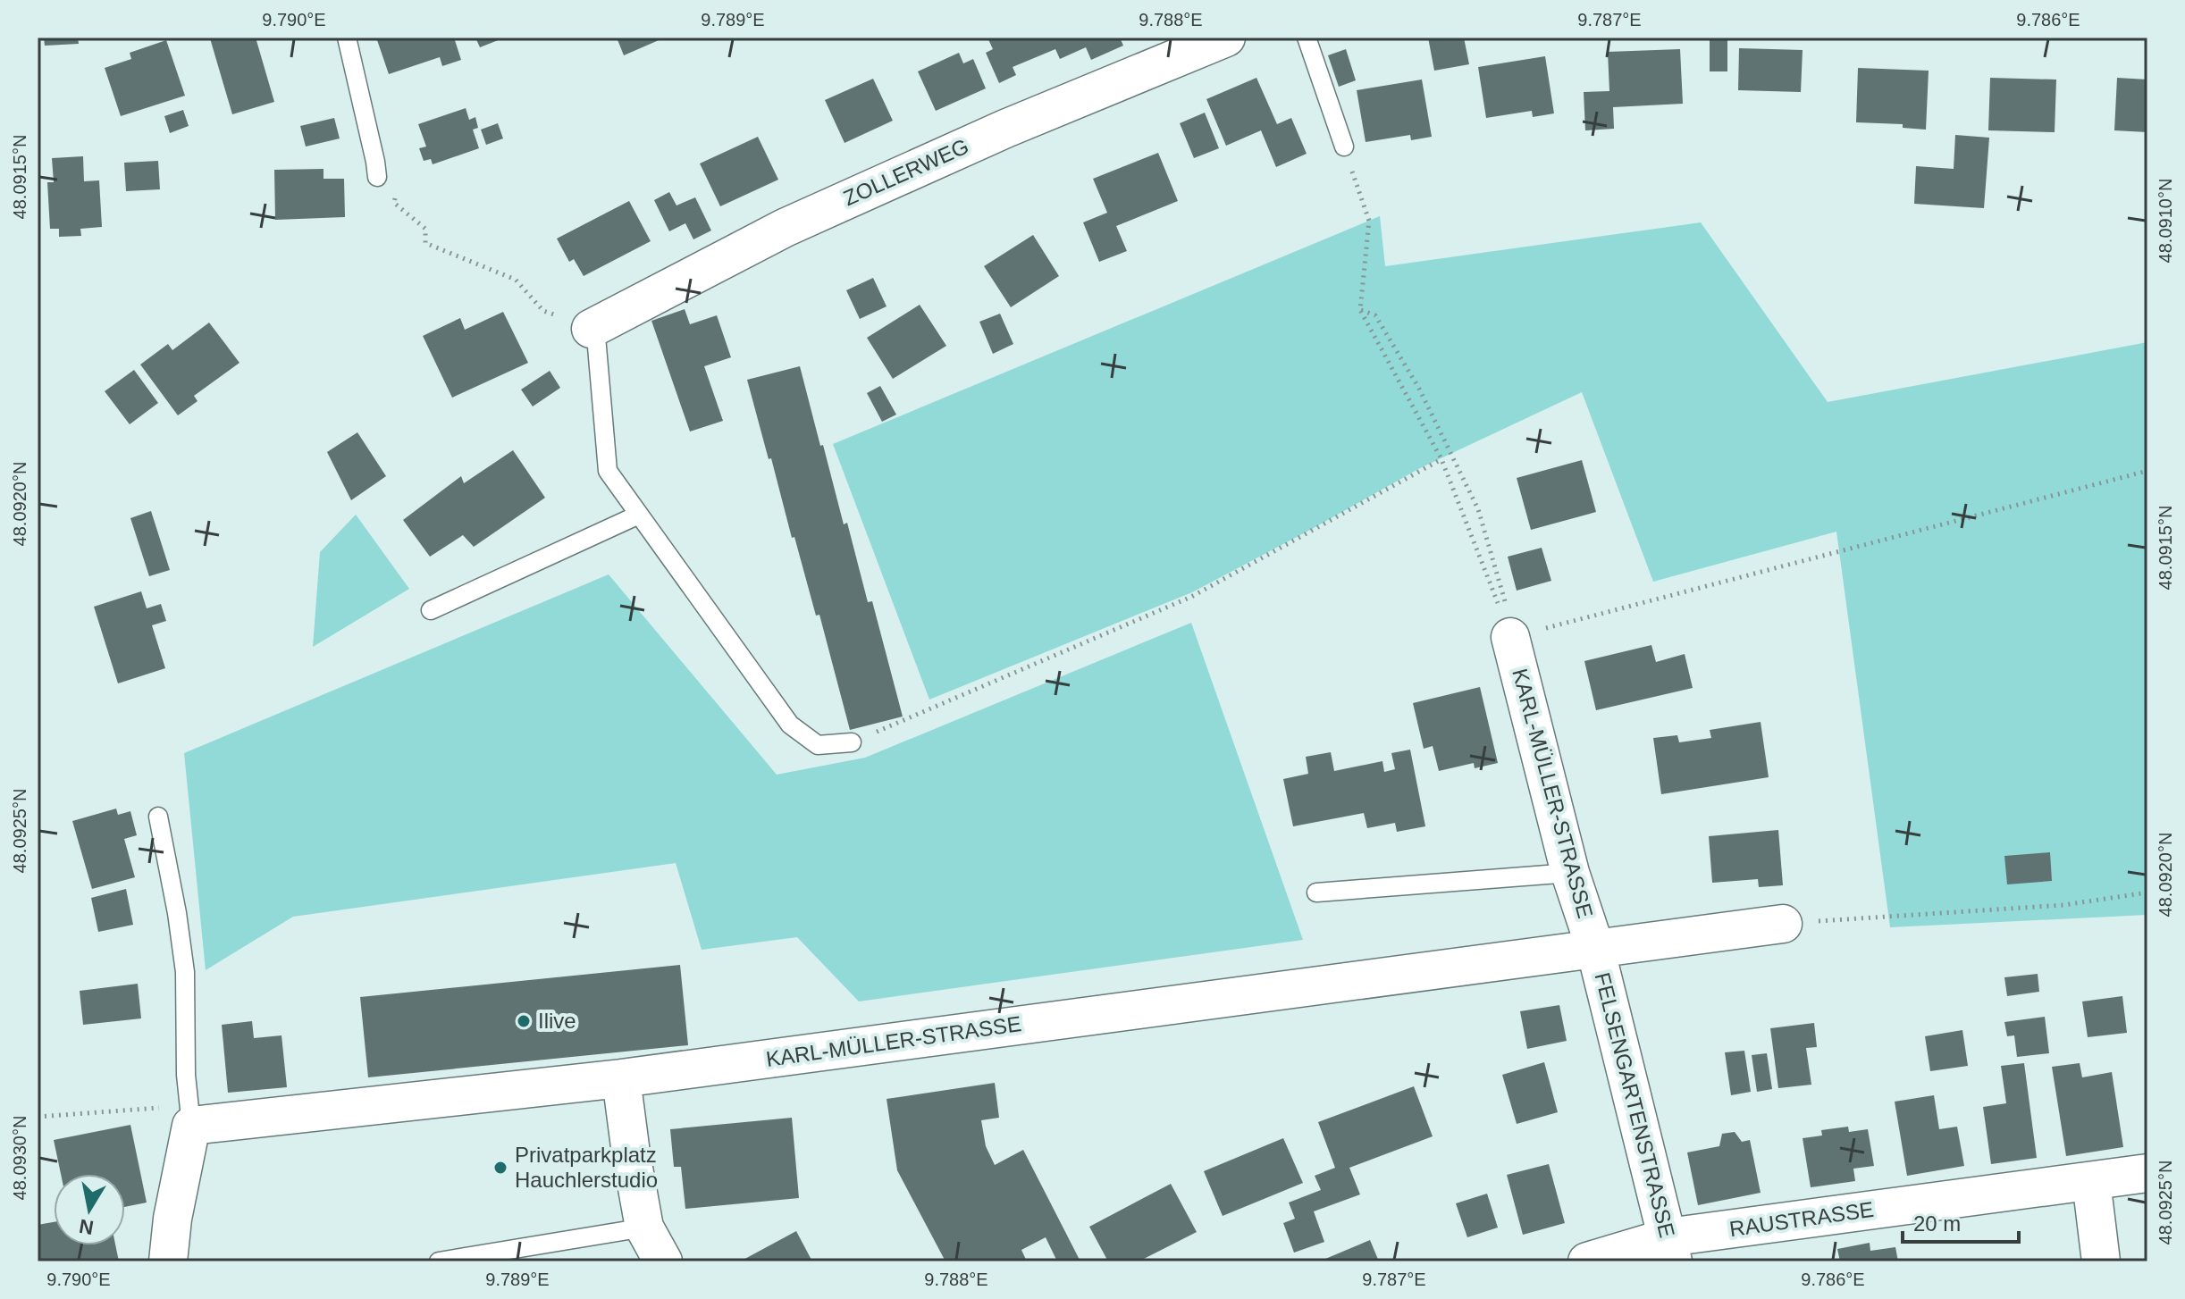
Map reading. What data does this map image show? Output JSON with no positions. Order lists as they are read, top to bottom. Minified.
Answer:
{"streets":{"street":["ZOLLERWEG","KARL-MÜLLER-STRASSE","FELSENGARTENSTRASSE","RAUSTRASSE"]},"crossings":[["KARL-MÜLLER-STRASSE","FELSENGARTENSTRASSE"],["FELSENGARTENSTRASSE","RAUSTRASSE"]],"places":["Ilive","Privatparkplatz Hauchlerstudio"],"scale_bar":"20 m","north":"bottom","coordinates":["9.790°E","9.789°E","9.788°E","9.787°E","9.786°E","48.0915°N","48.0910°N","48.0920°N","48.0925°N","48.0930°N"]}
